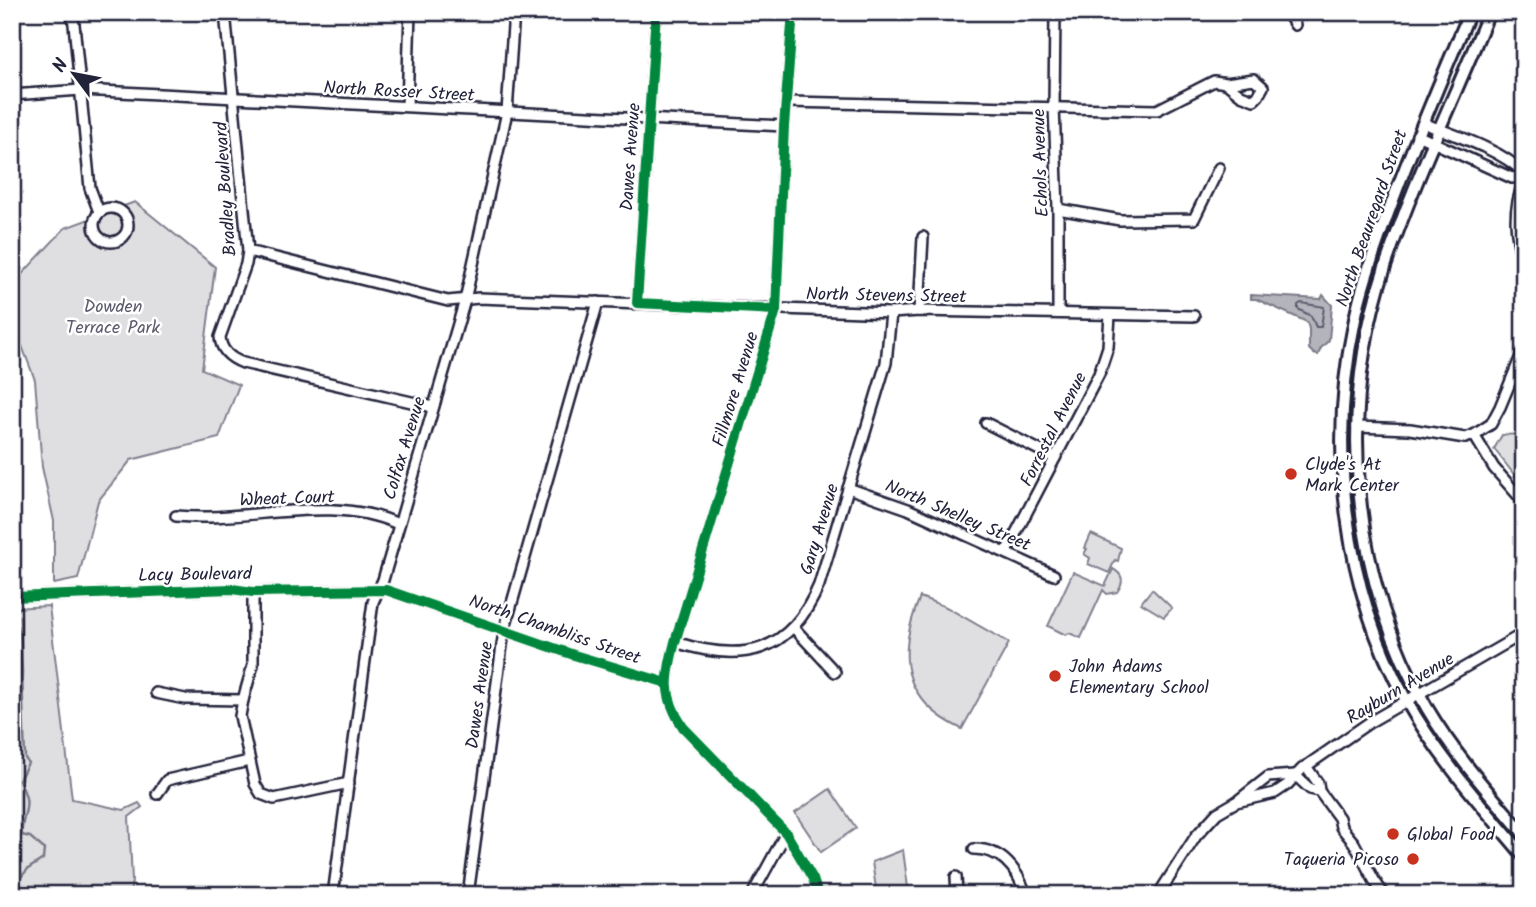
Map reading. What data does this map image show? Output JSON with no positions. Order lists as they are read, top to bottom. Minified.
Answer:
{"streets":{"main road":["North Beauregard Street"],"street":["North Rosser Street","Dawes Avenue","Echols Avenue","Bradley Boulevard","North Stevens Street","Fillmore Avenue","Forrestal Avenue","Colfax Avenue","Wheat Court","North Shelley Street","Gary Avenue","Lacy Boulevard","North Chambliss Street","Rayburn Avenue"]},"crossings":[["North Rosser Street","Dawes Avenue"],["North Rosser Street","Bradley Boulevard"],["North Rosser Street","Fillmore Avenue"],["North Rosser Street","Colfax Avenue"],["Dawes Avenue","North Stevens Street"],["Dawes Avenue","North Chambliss Street"],["Echols Avenue","North Stevens Street"],["Bradley Boulevard","North Stevens Street"],["Bradley Boulevard","Colfax Avenue"],["North Beauregard Street","Rayburn Avenue"],["North Stevens Street","Fillmore Avenue"],["North Stevens Street","Forrestal Avenue"],["North Stevens Street","Colfax Avenue"],["North Stevens Street","Gary Avenue"],["Fillmore Avenue","Gary Avenue"],["Fillmore Avenue","North Chambliss Street"],["Forrestal Avenue","North Shelley Street"],["Colfax Avenue","Wheat Court"],["Colfax Avenue","Lacy Boulevard"],["Colfax Avenue","North Chambliss Street"],["North Shelley Street","Gary Avenue"],["Lacy Boulevard","North Chambliss Street"]],"parks":["Dowden Terrace Park"],"places":["Clyde's At Mark Center","John Adams Elementary School","Global Food","Taqueria Picoso"],"north":"top left"}
